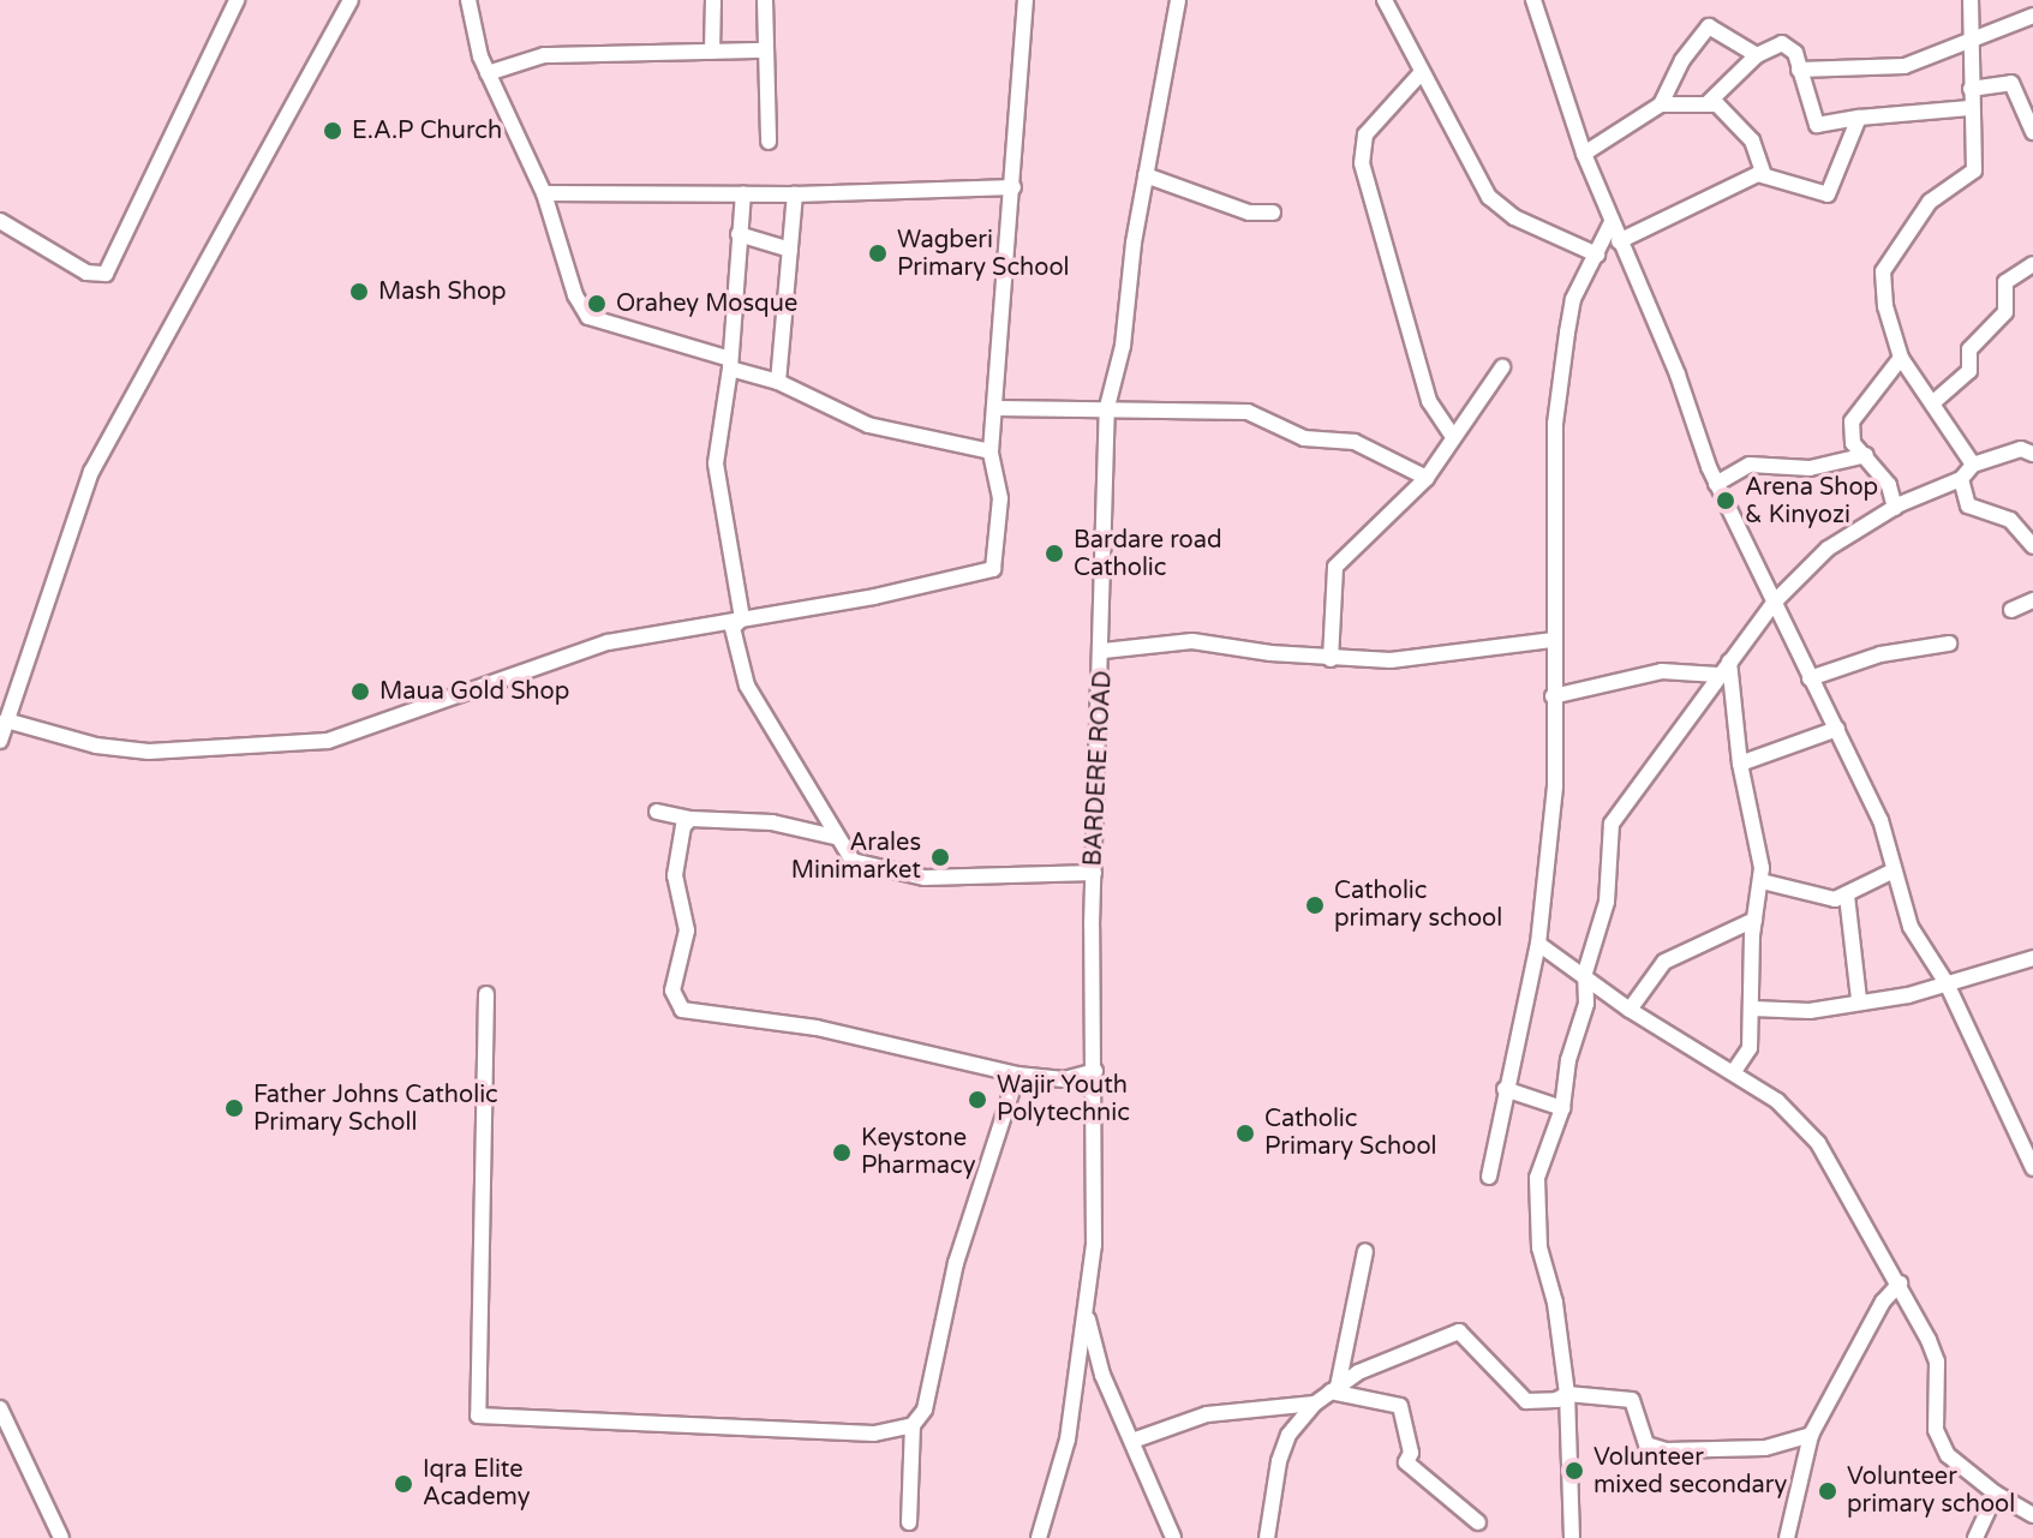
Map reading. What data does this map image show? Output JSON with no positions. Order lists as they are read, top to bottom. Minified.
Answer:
{"streets":{"street":["BARDERE ROAD"]},"places":["E.A.P Church","Wagberi Primary School","Mash Shop","Orahey Mosque","Arena Shop & Kinyozi","Bardare road Catholic","Maua Gold Shop","Arales Minimarket","Catholic primary school","Wajir Youth Polytechnic","Father Johns Catholic Primary Scholl","Catholic Primary School","Keystone Pharmacy","Volunteer mixed secondary","Iqra Elite Academy","Volunteer primary school"]}
